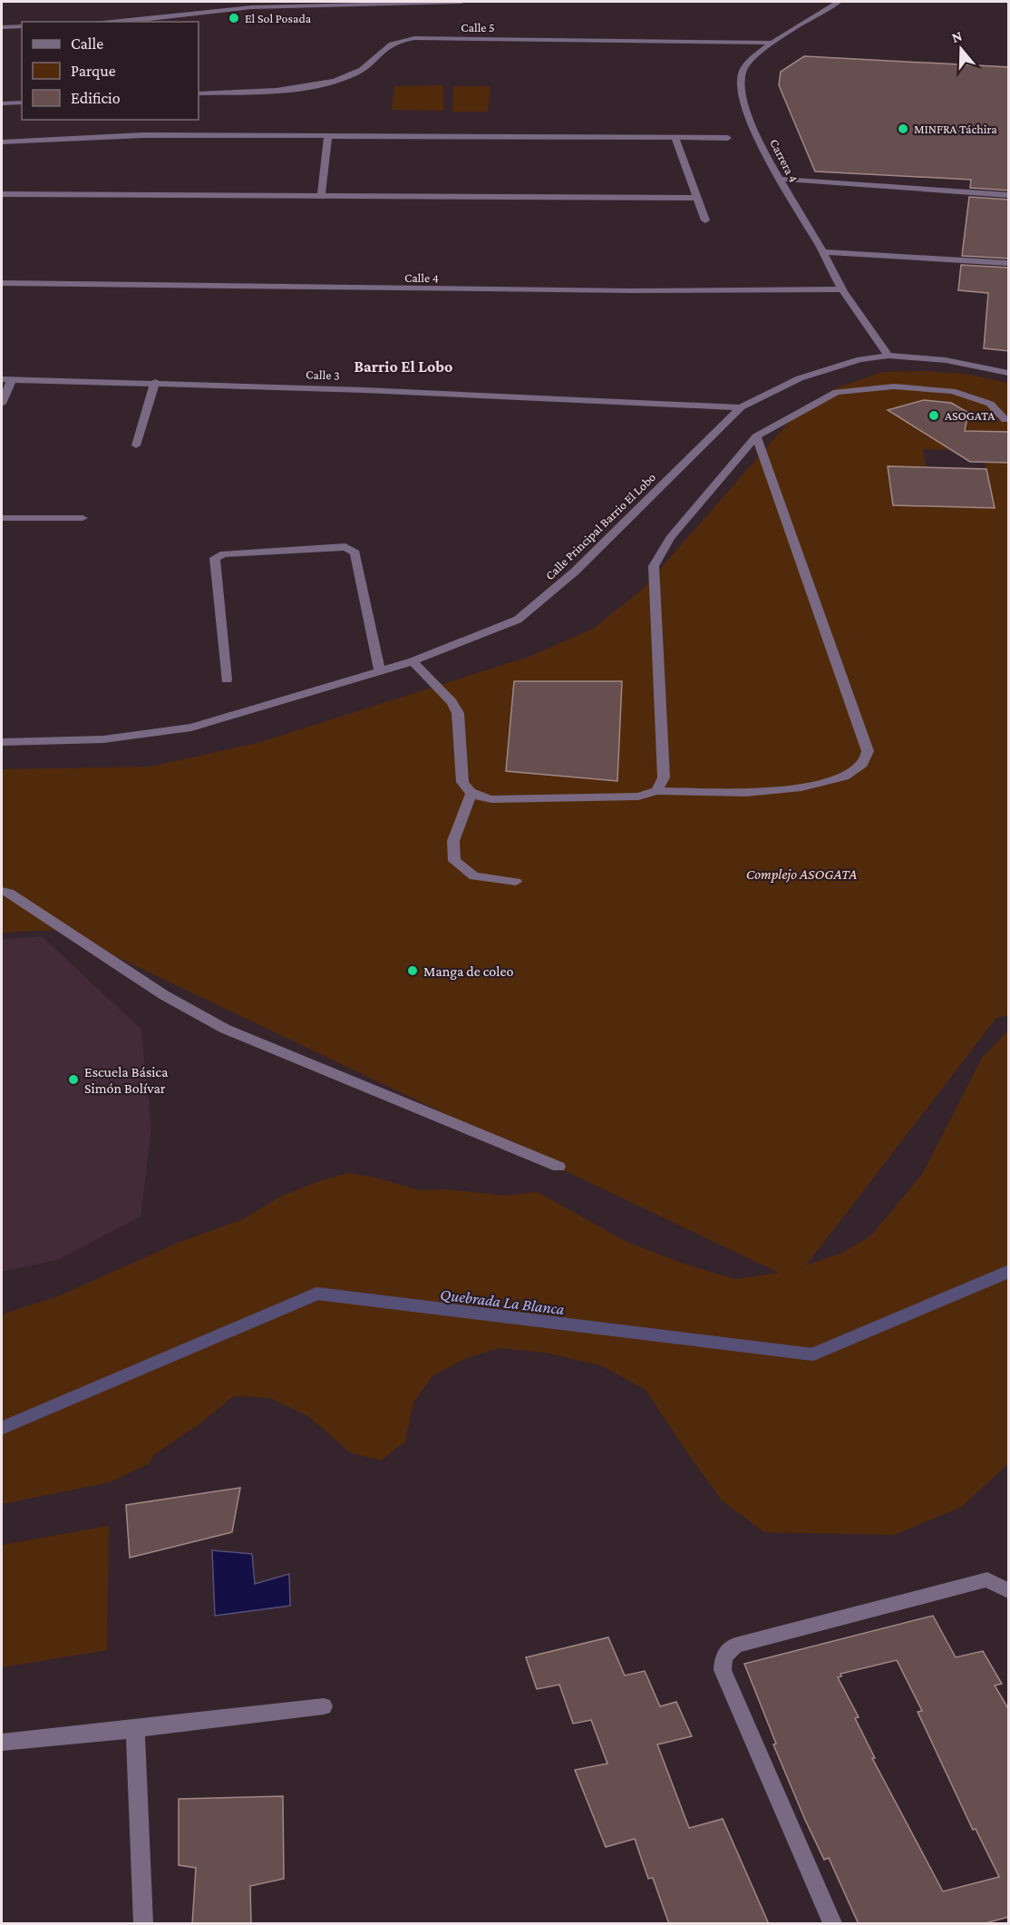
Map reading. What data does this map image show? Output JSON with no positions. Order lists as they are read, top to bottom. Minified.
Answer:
{"streets":{"street":["Calle 5","Carrera 4","Calle 4","Calle 3","Calle Principal Barrio El Lobo"]},"crossings":[["Calle 5","Carrera 4"],["Carrera 4","Calle 4"],["Carrera 4","Calle Principal Barrio El Lobo"],["Calle 3","Calle Principal Barrio El Lobo"]],"districts":["Barrio El Lobo"],"water":["Quebrada La Blanca"],"parks":["Complejo ASOGATA"],"places":["El Sol Posada","MINFRA Táchira","ASOGATA","Manga de coleo","Escuela Básica Simón Bolívar"],"legend":["Calle","Parque","Edificio"],"north":"top"}
